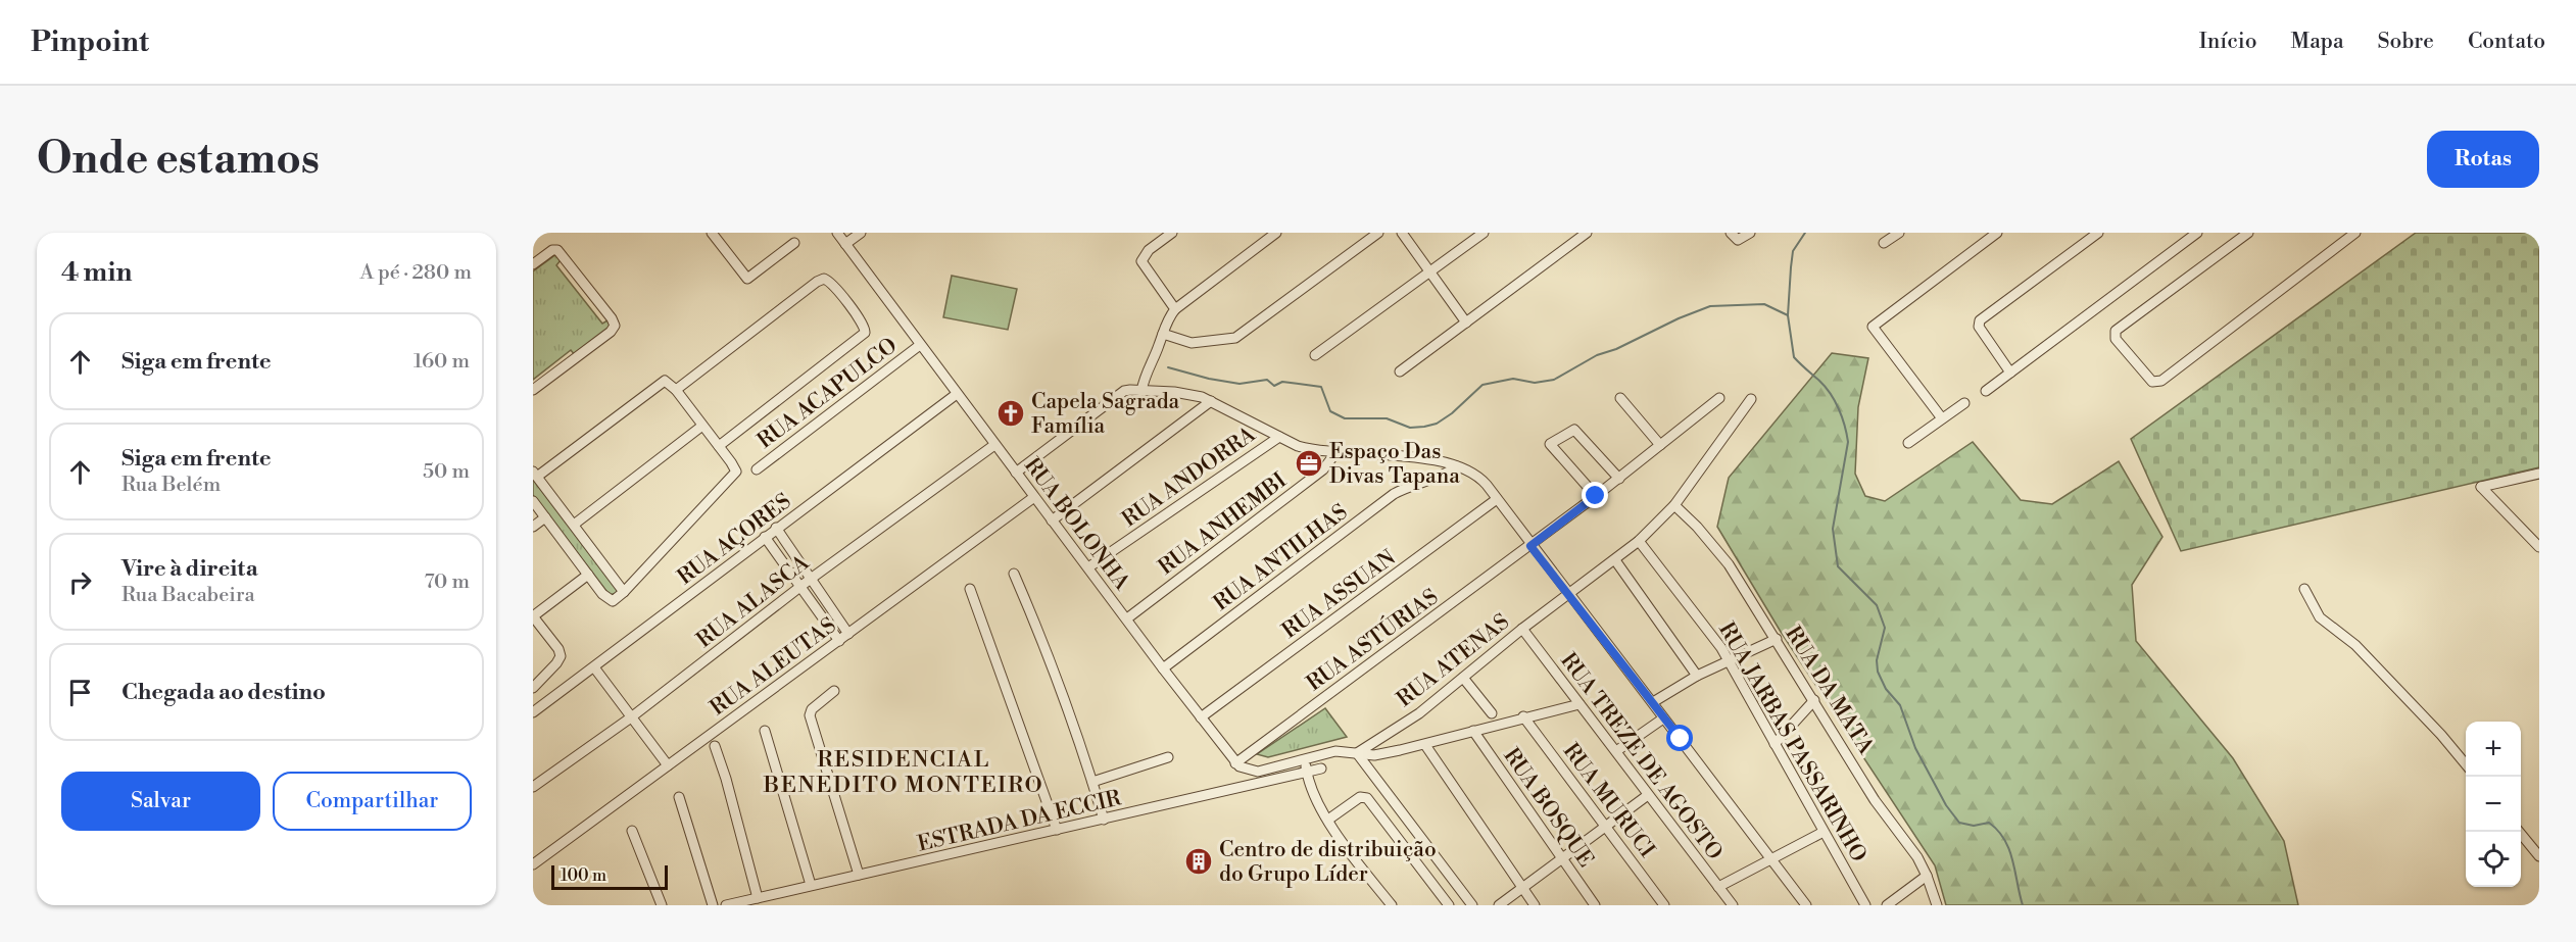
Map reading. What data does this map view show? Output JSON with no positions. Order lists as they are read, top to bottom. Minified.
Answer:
{"streets":{"street":["RUA ACAPULCO","RUA ANDORRA","RUA BOLONHA","RUA ANHEMBI","RUA AÇORES","RUA ANTILHAS","RUA ASSUAN","RUA ALASCA","RUA ASTÚRIAS","RUA ATENAS","RUA ALEUTAS","RUA DA MATA","RUA JARBAS PASSARINHO","RUA TREZE DE AGOSTO","RUA MURUCI","RUA BOSQUE","ESTRADA DA ECCIR"]},"crossings":[["RUA ACAPULCO","RUA BOLONHA"],["RUA ANDORRA","RUA BOLONHA"],["RUA ANDORRA","RUA ANHEMBI"],["RUA ANDORRA","RUA ANTILHAS"],["RUA BOLONHA","RUA ANHEMBI"],["RUA BOLONHA","RUA AÇORES"],["RUA BOLONHA","RUA ANTILHAS"],["RUA BOLONHA","RUA ASSUAN"],["RUA BOLONHA","RUA ALASCA"],["RUA BOLONHA","RUA ASTÚRIAS"],["RUA BOLONHA","RUA ALEUTAS"],["RUA ATENAS","RUA DA MATA"],["RUA ATENAS","RUA JARBAS PASSARINHO"],["RUA ATENAS","RUA TREZE DE AGOSTO"]],"districts":["RESIDENCIAL BENEDITO MONTEIRO"],"places":{"church":["Capela Sagrada Família"],"office":["Espaço Das Divas Tapana"],"building":["Centro de distribuição do Grupo Líder"]},"scale_bar":"100 m","page":{"header":"Pinpoint","nav":["Início","Mapa","Sobre","Contato"],"buttons":["Rotas",["Salvar","Compartilhar"]],"title":"Onde estamos","heading":["4 min","A pé · 280 m"],"list":[["Siga em frente","160 m"],["Siga em frente","Rua Belém","50 m"],["Vire à direita","Rua Bacabeira","70 m"],"Chegada ao destino"],"map_buttons":["+","−"],"scale":"100 m"}}
